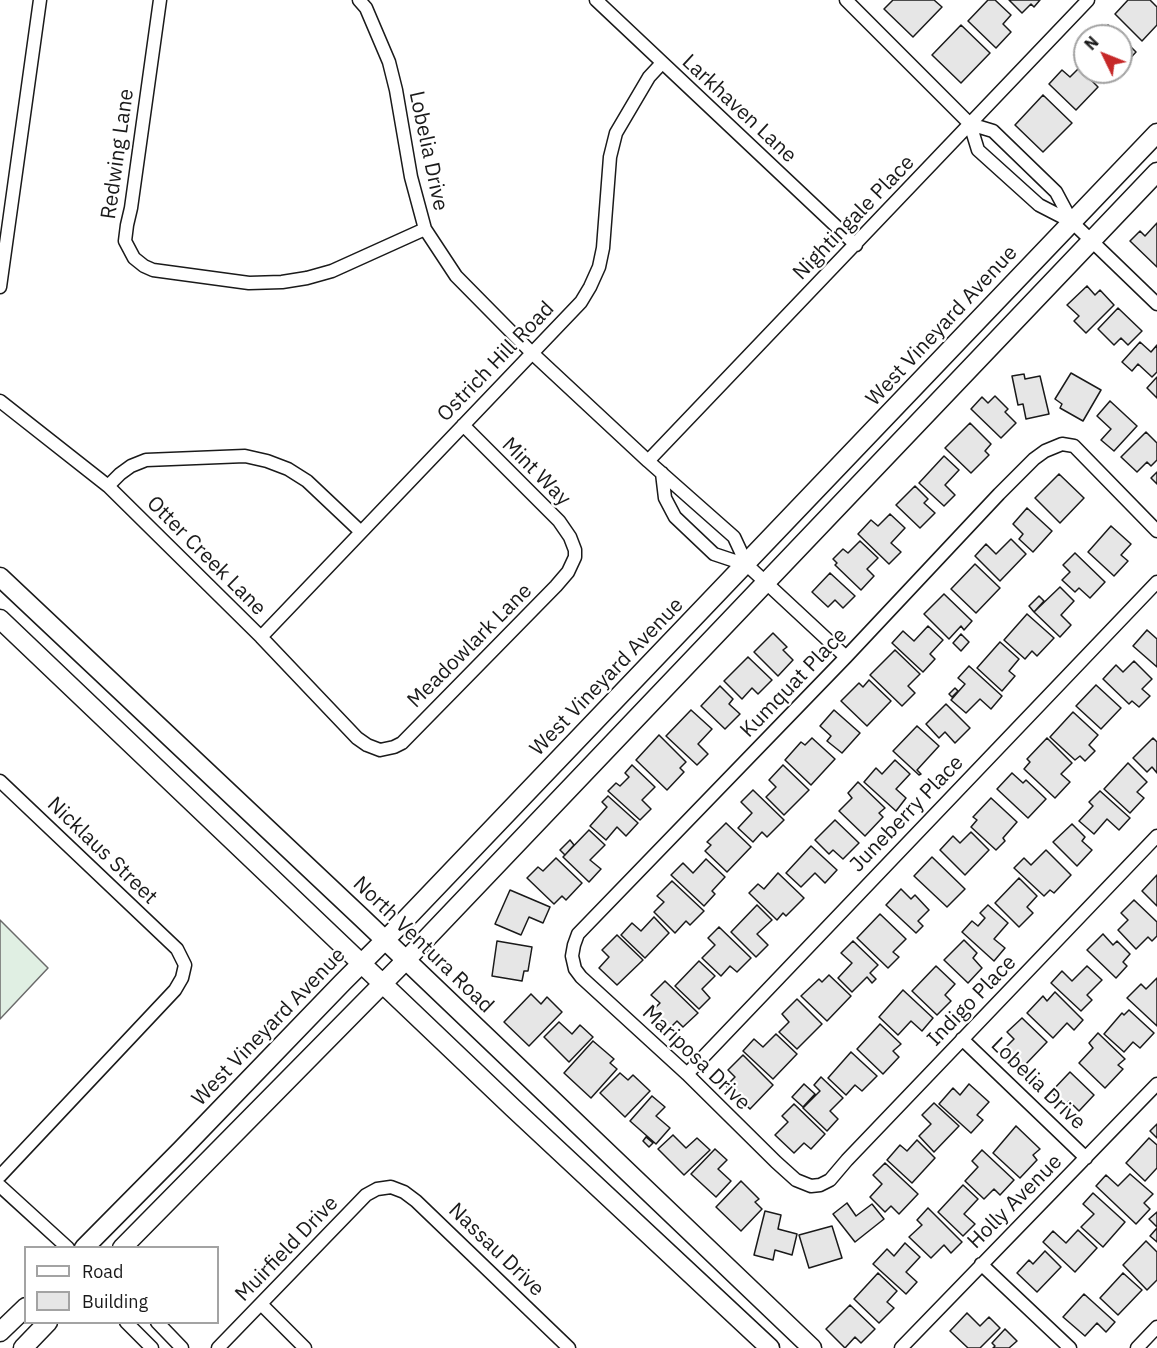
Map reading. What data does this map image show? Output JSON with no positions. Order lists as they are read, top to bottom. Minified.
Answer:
{"streets":{"main road":["West Vineyard Avenue","North Ventura Road"],"street":["Larkhaven Lane","Lobelia Drive","Redwing Lane","Nightingale Place","Ostrich Hill Road","Mint Way","Otter Creek Lane","Meadowlark Lane","Kumquat Place","Juneberry Place","Nicklaus Street","Indigo Place","Mariposa Drive","Holly Avenue","Muirfield Drive","Nassau Drive"]},"crossings":[["Larkhaven Lane","Nightingale Place"],["Larkhaven Lane","Ostrich Hill Road"],["Lobelia Drive","Redwing Lane"],["Lobelia Drive","Nightingale Place"],["Lobelia Drive","West Vineyard Avenue"],["Lobelia Drive","Ostrich Hill Road"],["Lobelia Drive","Kumquat Place"],["Lobelia Drive","Indigo Place"],["Lobelia Drive","Holly Avenue"],["West Vineyard Avenue","North Ventura Road"],["Ostrich Hill Road","Mint Way"],["Ostrich Hill Road","Otter Creek Lane"],["Mint Way","Meadowlark Lane"],["Otter Creek Lane","Meadowlark Lane"],["Kumquat Place","Mariposa Drive"],["Juneberry Place","Mariposa Drive"],["Indigo Place","Mariposa Drive"],["Muirfield Drive","Nassau Drive"]],"legend":["Road","Building"],"north":"top left"}
